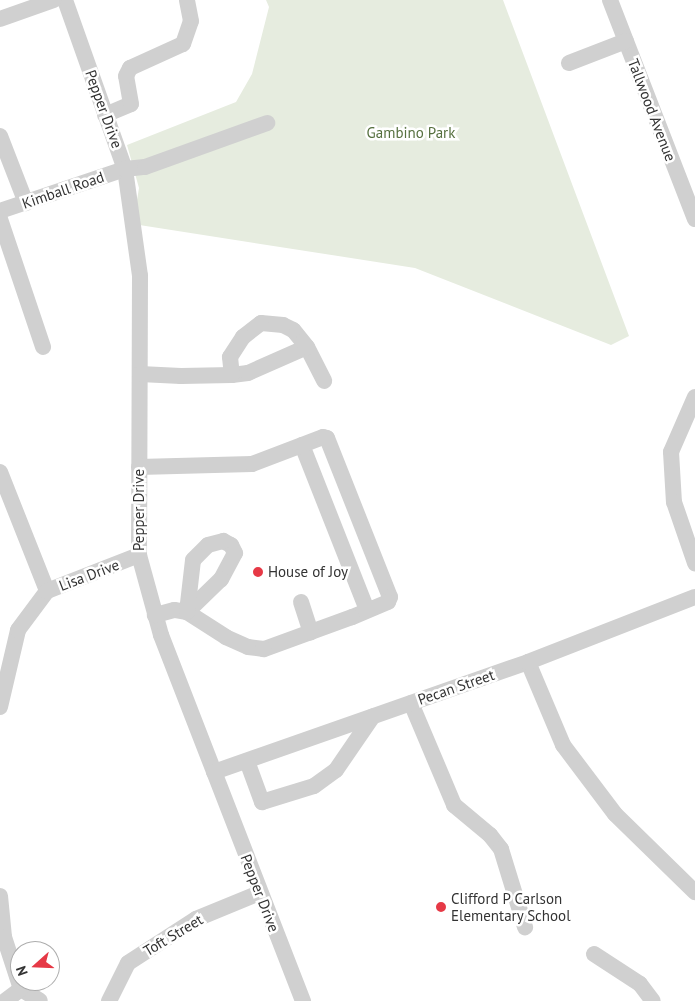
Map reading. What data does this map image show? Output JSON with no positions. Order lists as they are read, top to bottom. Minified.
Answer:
{"streets":{"street":["Pepper Drive","Tallwood Avenue","Kimball Road","Lisa Drive","Pecan Street","Toft Street"]},"crossings":[["Pepper Drive","Kimball Road"],["Pepper Drive","Lisa Drive"],["Pepper Drive","Pecan Street"],["Pepper Drive","Toft Street"]],"parks":["Gambino Park"],"places":["House of Joy","Clifford P Carlson Elementary School"],"north":"left"}
